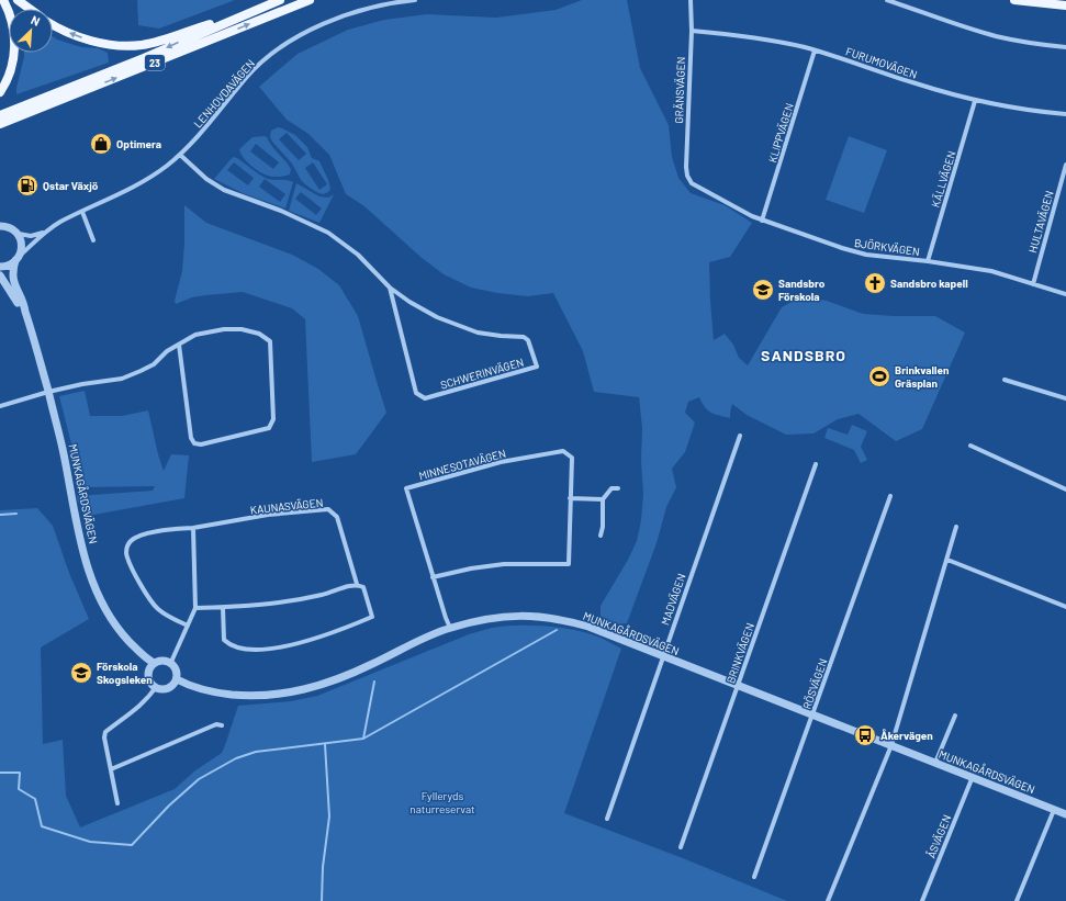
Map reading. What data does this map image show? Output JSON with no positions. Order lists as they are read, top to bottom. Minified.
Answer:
{"streets":{"main road":["23"],"street":["FURUMOVÄGEN","GRÄNSVÄGEN","LENHOVDAVÄGEN","KLIPPVÄGEN","KÄLLVÄGEN","HULTAVÄGEN","BJÖRKVÄGEN","SCHWERINVÄGEN","MINNESOTAVÄGEN","MUNKAGÅRDSVÄGEN","KAUNASVÄGEN","MADVÄGEN","BRINKVÄGEN","RÖSVÄGEN","ÅSVÄGEN"]},"crossings":[["FURUMOVÄGEN","GRÄNSVÄGEN"],["FURUMOVÄGEN","KLIPPVÄGEN"],["FURUMOVÄGEN","KÄLLVÄGEN"],["GRÄNSVÄGEN","BJÖRKVÄGEN"],["LENHOVDAVÄGEN","SCHWERINVÄGEN"],["LENHOVDAVÄGEN","MUNKAGÅRDSVÄGEN"],["KLIPPVÄGEN","BJÖRKVÄGEN"],["KÄLLVÄGEN","BJÖRKVÄGEN"],["HULTAVÄGEN","BJÖRKVÄGEN"],["MINNESOTAVÄGEN","MUNKAGÅRDSVÄGEN"],["MUNKAGÅRDSVÄGEN","MADVÄGEN"],["MUNKAGÅRDSVÄGEN","BRINKVÄGEN"],["MUNKAGÅRDSVÄGEN","RÖSVÄGEN"],["MUNKAGÅRDSVÄGEN","ÅSVÄGEN"]],"districts":["SANDSBRO"],"parks":["Fylleryds naturreservat"],"places":{"shop":["Optimera"],"fuel station":["Qstar Växjö"],"church":["Sandsbro kapell"],"school or university":["Sandsbro Förskola","Förskola Skogsleken"],"sports":["Brinkvallen Gräsplan"],"bus stop":["Åkervägen"]},"north":"top right"}
